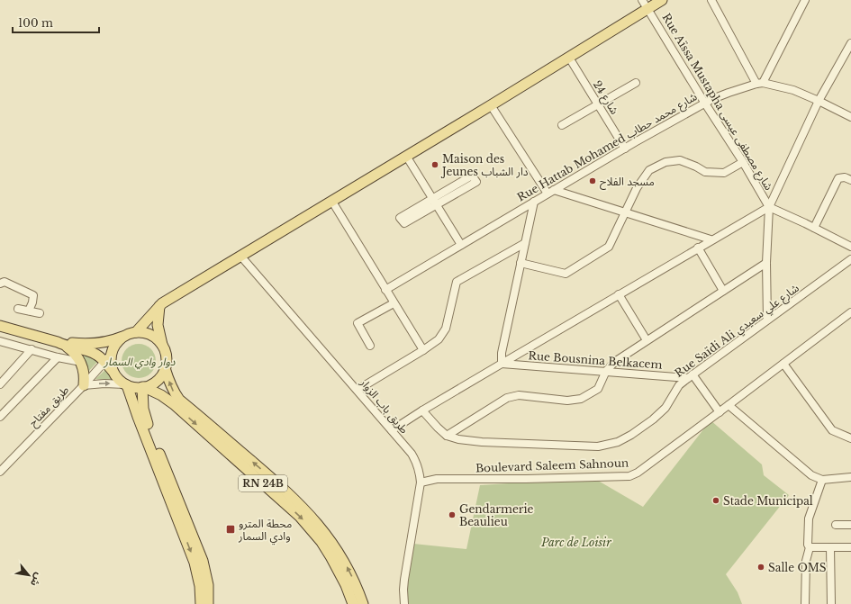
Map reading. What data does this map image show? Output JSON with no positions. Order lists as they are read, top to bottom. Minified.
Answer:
{"streets":{"main road":["RN 24B"],"street":["شارع 24","Rue Aïssa Mustapha شارع مصطفى عيسى","Rue Hattab Mohamed شارع محمد حطاب","Rue Saïdi Ali شارع علي سعيدي","Rue Bousnina Belkacem","طريق مفتاح","طريق باب الزوار","Boulevard Saleem Sahnoun"]},"crossings":[["شارع 24","Rue Hattab Mohamed شارع محمد حطاب"],["Rue Aïssa Mustapha شارع مصطفى عيسى","Rue Hattab Mohamed شارع محمد حطاب"],["Rue Saïdi Ali شارع علي سعيدي","Rue Bousnina Belkacem"],["طريق مفتاح","RN 24B"],["طريق باب الزوار","Boulevard Saleem Sahnoun"]],"parks":["دوار وادي السمار","Parc de Loisir"],"places":{"other":["Maison des Jeunes دار الشباب","مسجد الفلاح","Stade Municipal","Gendarmerie Beaulieu","Salle OMS"],"transit":["محطة المترو وادي السمار"]},"scale_bar":"100 m","north":"bottom right"}
